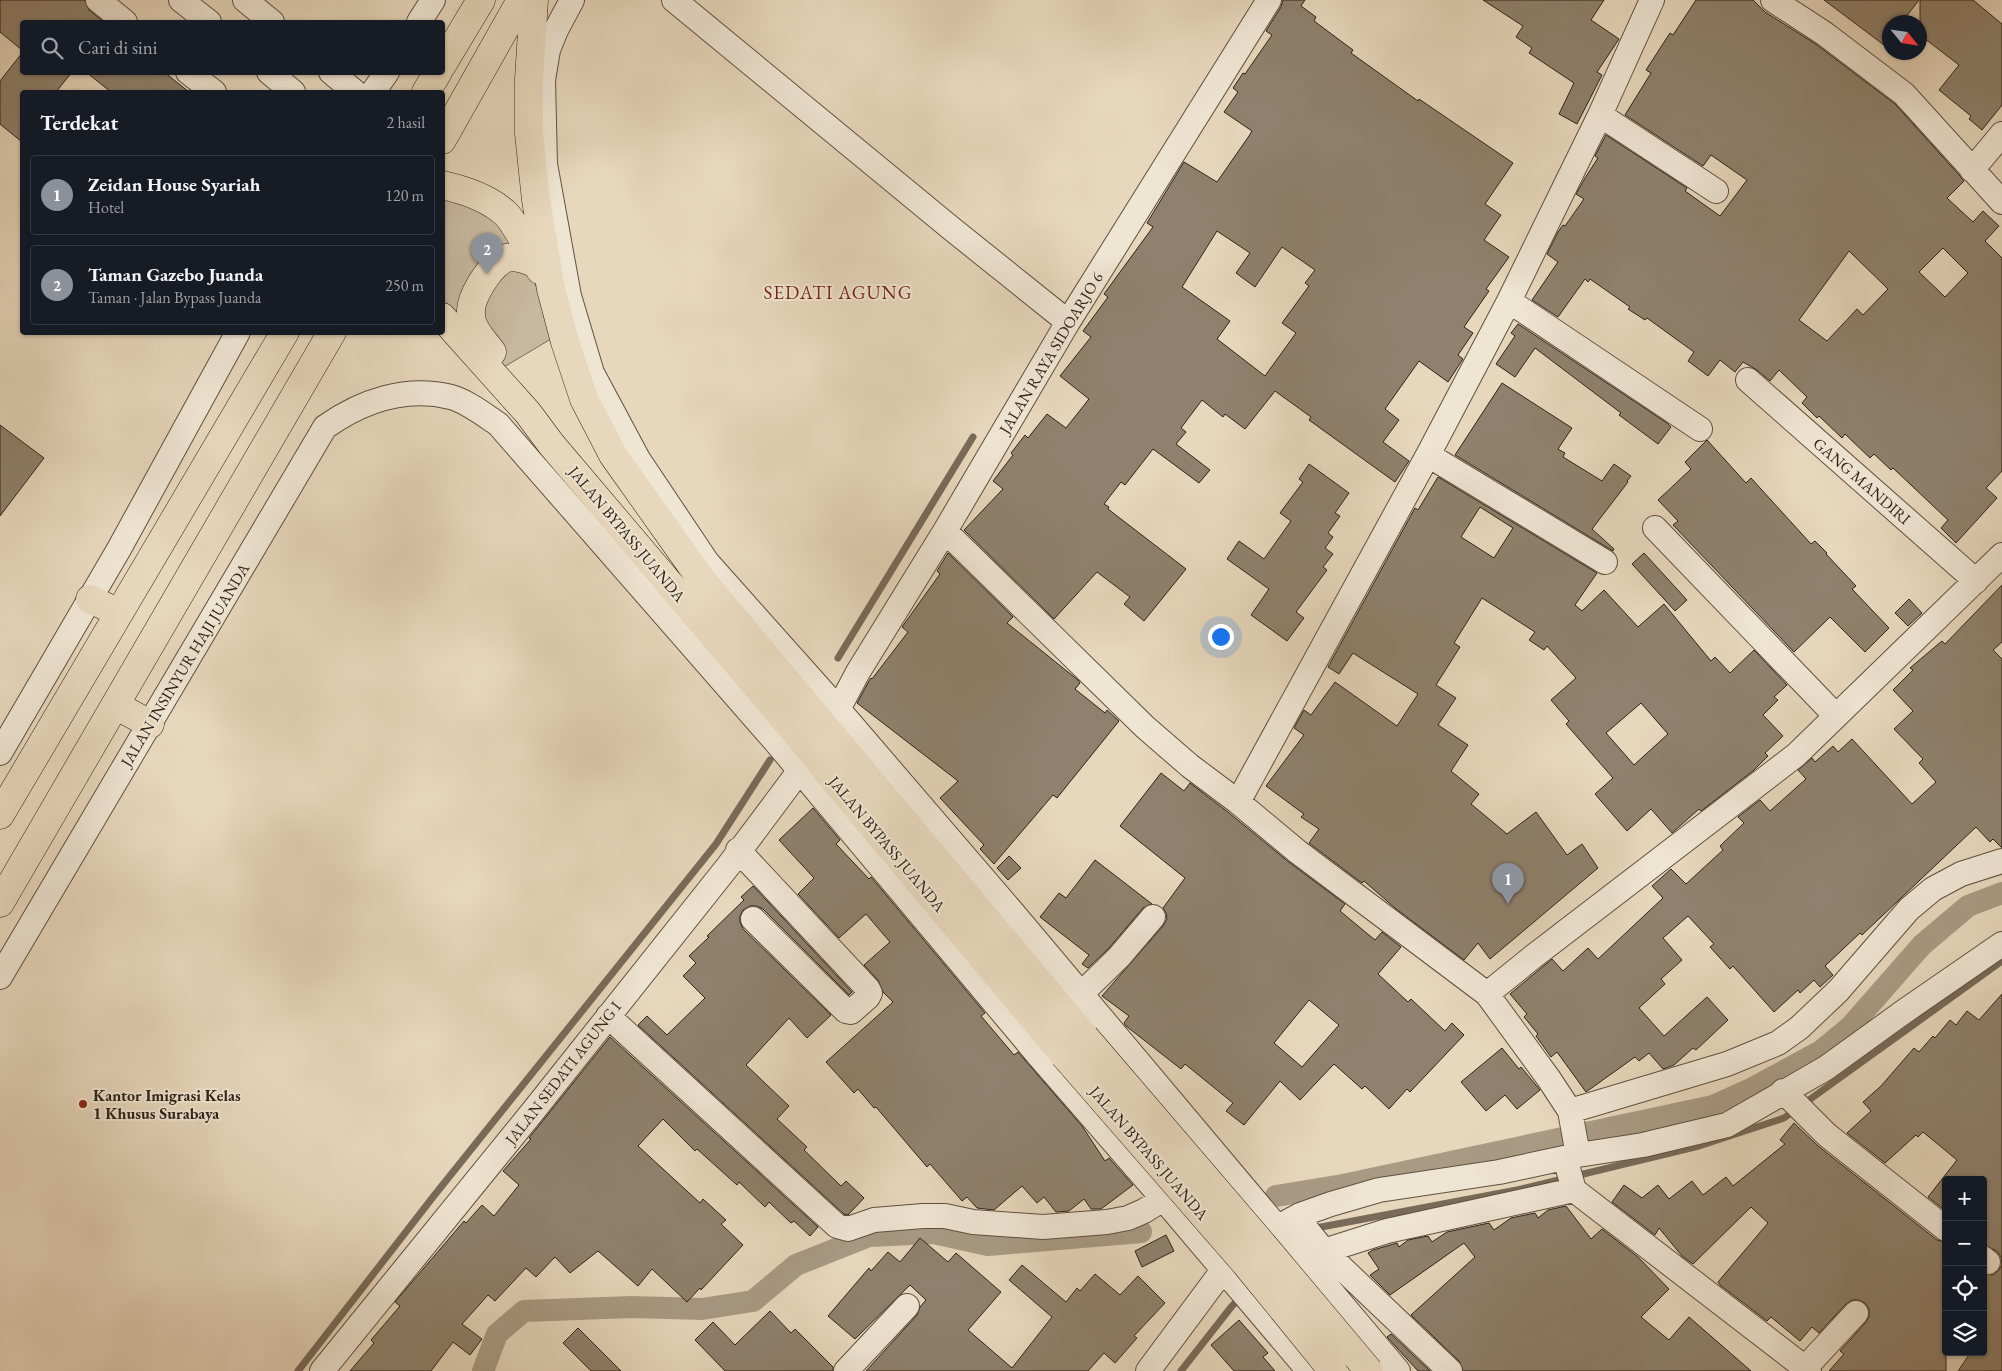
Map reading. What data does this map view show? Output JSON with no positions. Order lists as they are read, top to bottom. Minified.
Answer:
{"streets":{"highway":["JALAN BYPASS JUANDA"],"street":["JALAN RAYA SIDOARJO 6","GANG MANDIRI","JALAN INSINYUR HAJI JUANDA","JALAN SEDATI AGUNG I"]},"crossings":[["JALAN RAYA SIDOARJO 6","JALAN BYPASS JUANDA"],["JALAN RAYA SIDOARJO 6","JALAN SEDATI AGUNG I"],["JALAN BYPASS JUANDA","JALAN INSINYUR HAJI JUANDA"],["JALAN BYPASS JUANDA","JALAN SEDATI AGUNG I"]],"districts":["SEDATI AGUNG"],"places":["Kantor Imigrasi Kelas 1 Khusus Surabaya"],"north":"bottom right","page":{"search":"Cari di sini","heading":["Terdekat","2 hasil"],"list":[{"mark":"1","name":"Zeidan House Syariah","note":"Hotel","value":"120 m"},{"mark":"2","name":"Taman Gazebo Juanda","note":"Taman · Jalan Bypass Juanda","value":"250 m"}],"pins":["2","1"],"map_buttons":["+","−"]}}
